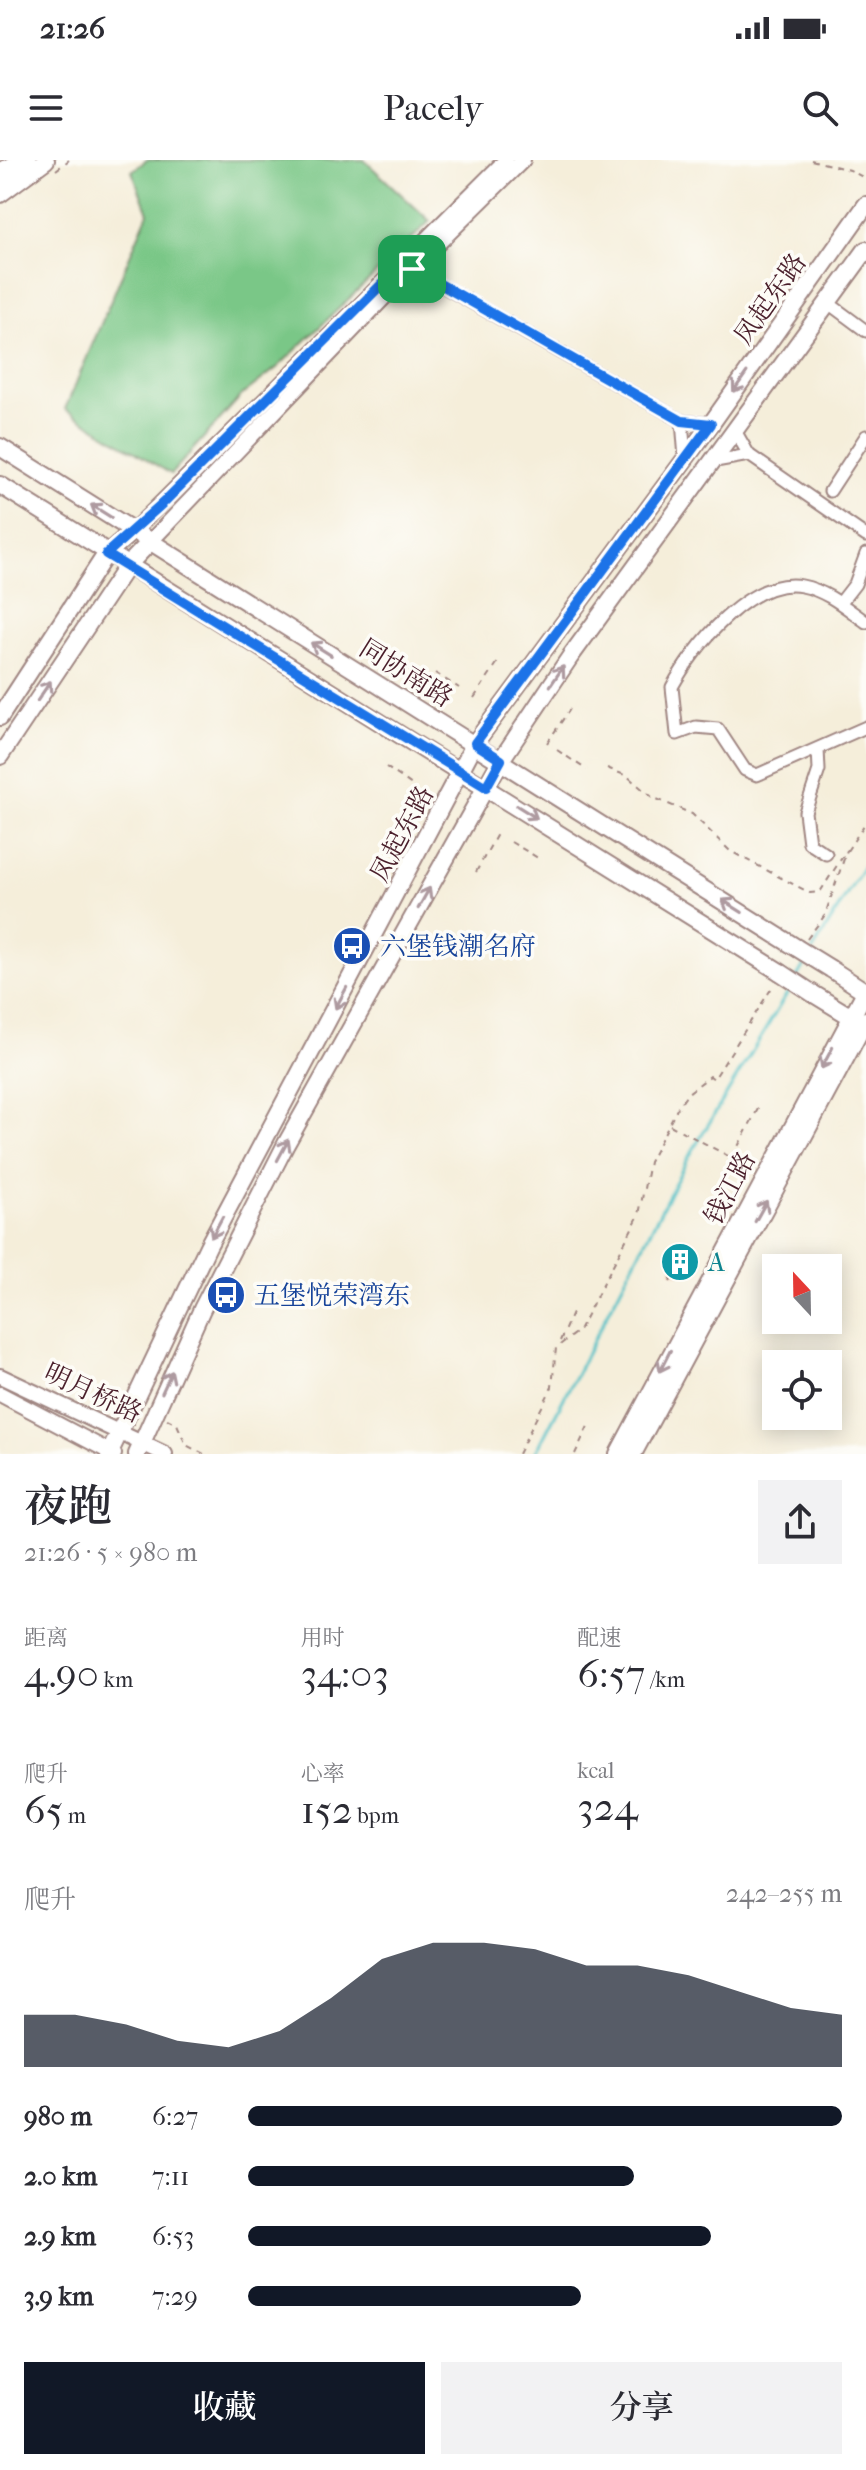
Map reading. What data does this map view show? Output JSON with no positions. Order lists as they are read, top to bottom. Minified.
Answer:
{"streets":{"main road":["凤起东路","同协南路","钱江路"],"street":["明月桥路"]},"crossings":[["凤起东路","同协南路"],["凤起东路","明月桥路"],["同协南路","钱江路"]],"places":{"bus stop":["六堡钱潮名府","五堡悦荣湾东"],"building":["A"]},"north":"top","page":{"status":"21:26","header":"Pacely","heading":["夜跑","21:26 · 5 × 980 m"],"stats":[["距离","4.90 km"],["用时","34:03"],["配速","6:57 /km"],["爬升","65 m"],["心率","152 bpm"],["kcal","324"]],"chart":["爬升","242–255 m"],"list":[{"name":"980 m","note":"6:27"},{"name":"2.0 km","note":"7:11"},{"name":"2.9 km","note":"6:53"},{"name":"3.9 km","note":"7:29"}],"buttons":["收藏","分享"]}}
